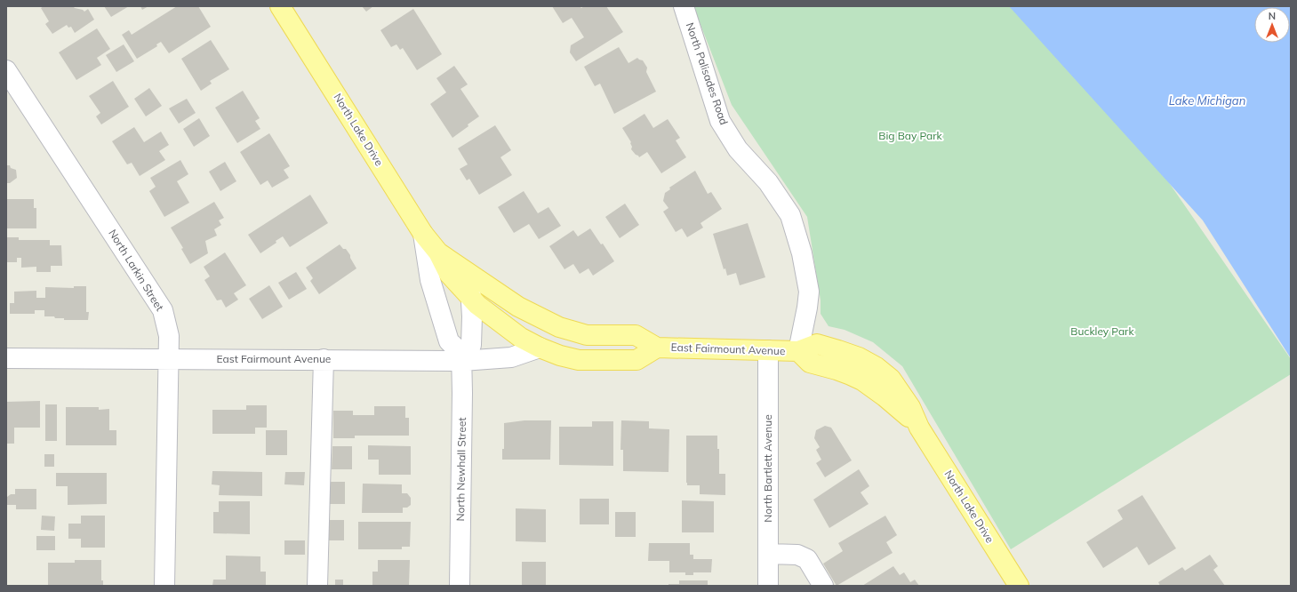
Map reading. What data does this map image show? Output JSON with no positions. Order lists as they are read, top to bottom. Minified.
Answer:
{"streets":{"main road":["North Lake Drive","East Fairmount Avenue"],"street":["North Palisades Road","North Larkin Street","North Bartlett Avenue","North Newhall Street"]},"crossings":[["North Palisades Road","North Lake Drive"],["North Palisades Road","East Fairmount Avenue"],["North Lake Drive","East Fairmount Avenue"],["North Larkin Street","East Fairmount Avenue"],["East Fairmount Avenue","North Bartlett Avenue"],["East Fairmount Avenue","North Newhall Street"]],"water":["Lake Michigan"],"parks":["Big Bay Park","Buckley Park"],"north":"top"}
